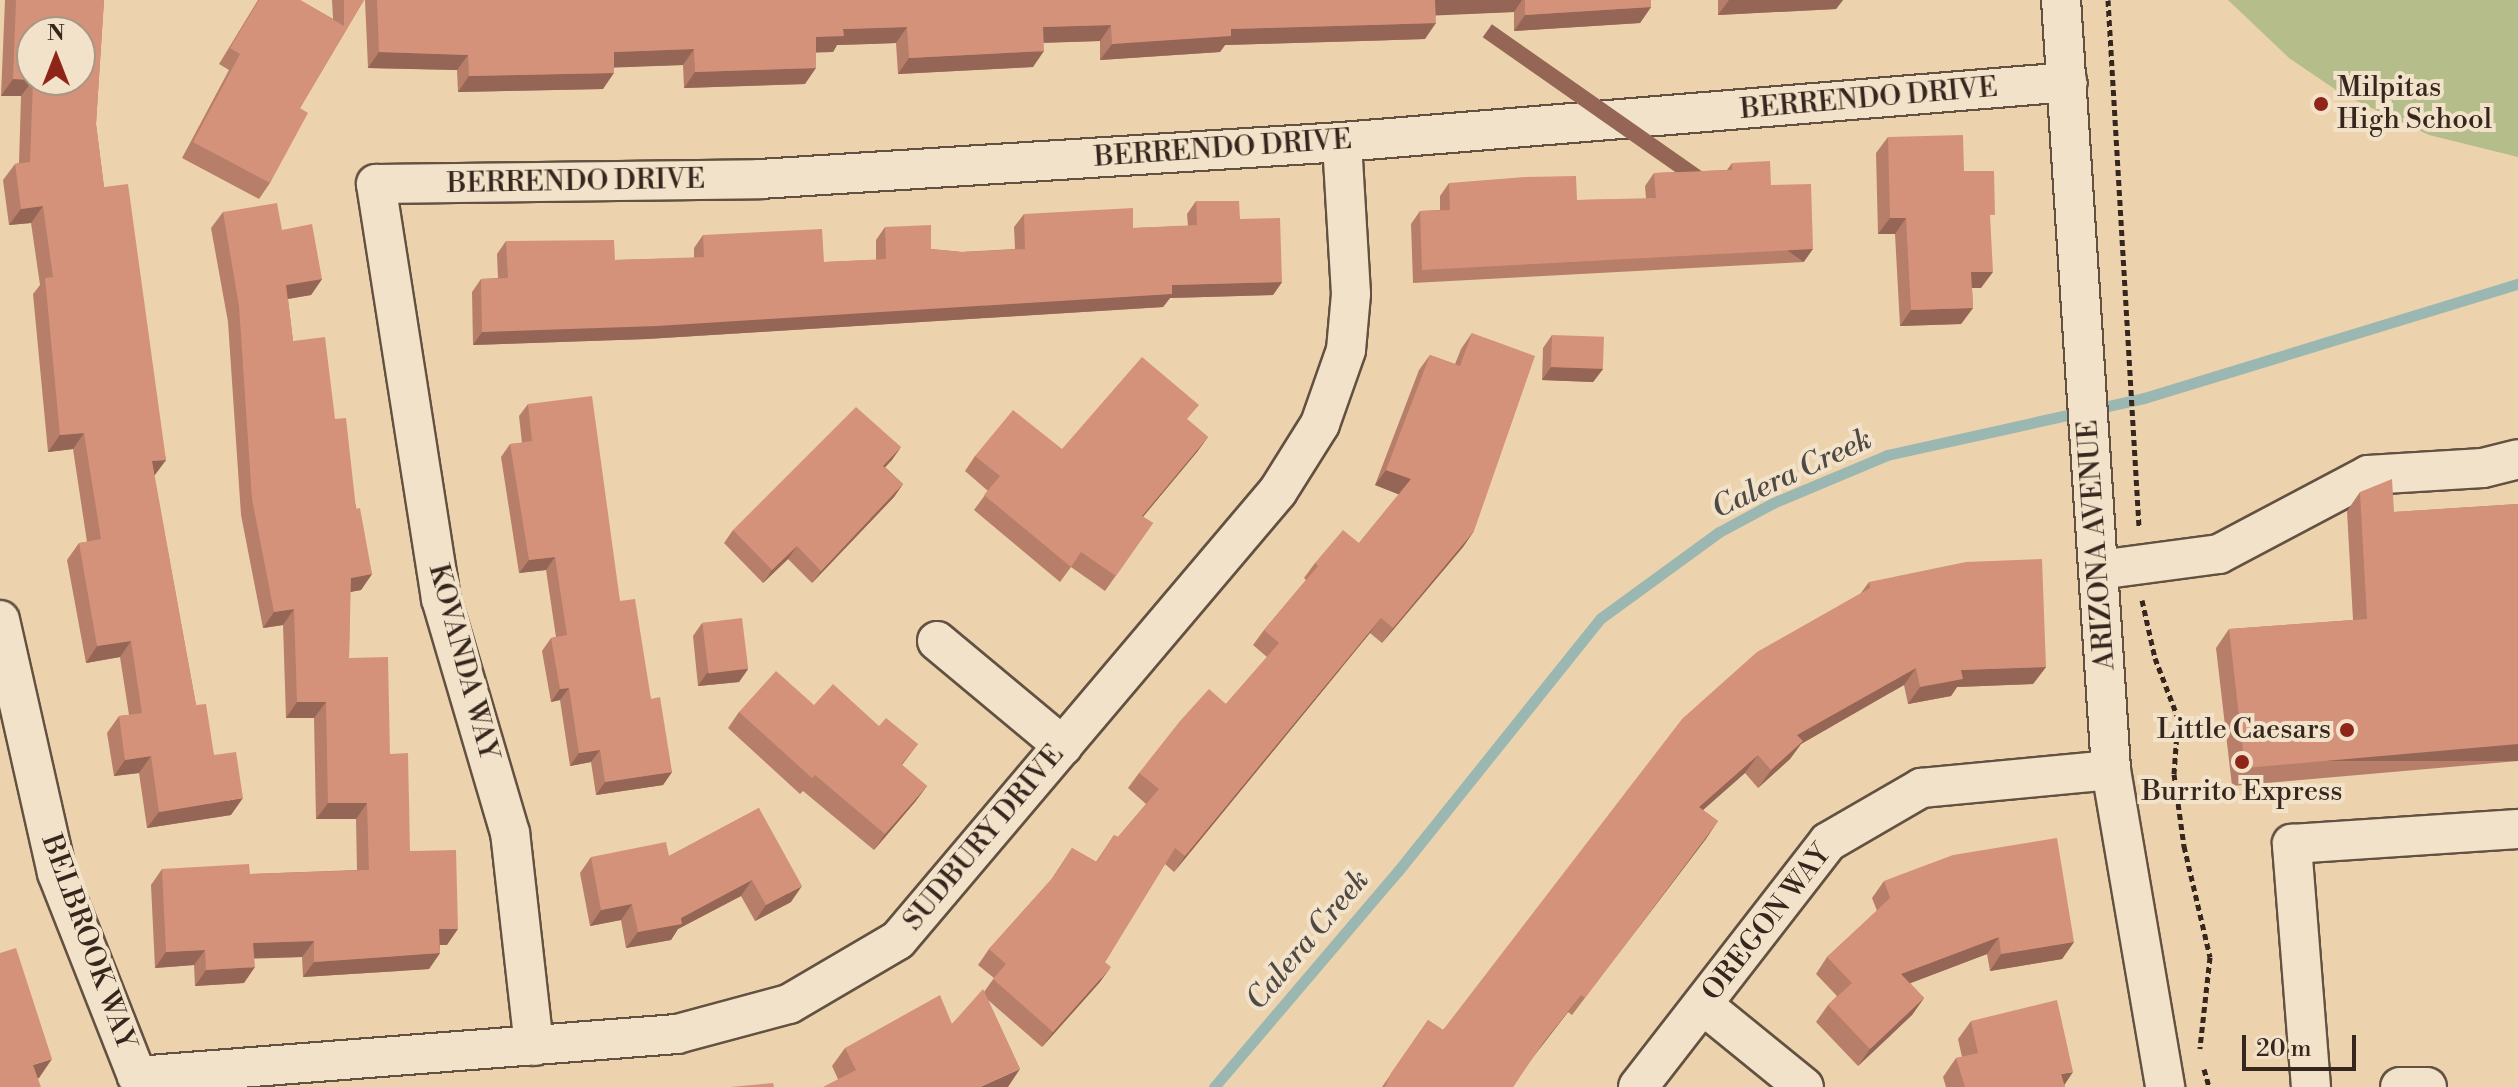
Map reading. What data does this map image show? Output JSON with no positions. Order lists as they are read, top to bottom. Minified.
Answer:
{"streets":{"street":["BERRENDO DRIVE","ARIZONA AVENUE","KOVANDA WAY","SUDBURY DRIVE","OREGON WAY","BELBROOK WAY"]},"crossings":[["BERRENDO DRIVE","ARIZONA AVENUE"],["BERRENDO DRIVE","KOVANDA WAY"],["BERRENDO DRIVE","SUDBURY DRIVE"],["ARIZONA AVENUE","OREGON WAY"],["KOVANDA WAY","SUDBURY DRIVE"],["SUDBURY DRIVE","BELBROOK WAY"]],"water":["Calera Creek"],"places":["Milpitas High School","Little Caesars","Burrito Express"],"scale_bar":"20 m","north":"top"}
